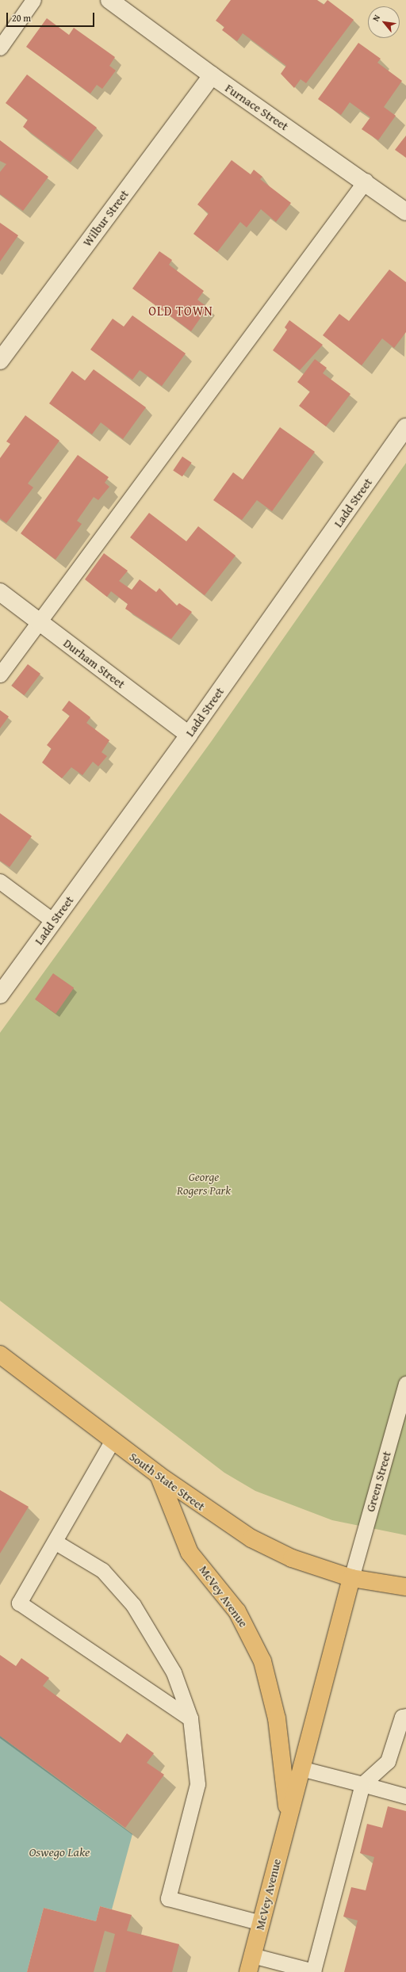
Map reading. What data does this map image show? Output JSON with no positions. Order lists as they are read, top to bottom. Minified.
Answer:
{"streets":{"main road":["South State Street","McVey Avenue"],"street":["Furnace Street","Wilbur Street","Ladd Street","Durham Street"],"lane":["Green Street"]},"crossings":[["Furnace Street","Wilbur Street"],["Ladd Street","Durham Street"],["South State Street","Green Street"],["South State Street","McVey Avenue"],["Green Street","McVey Avenue"]],"districts":["OLD TOWN"],"water":["Oswego Lake"],"parks":["George Rogers Park"],"scale_bar":"20 m","north":"top left"}
